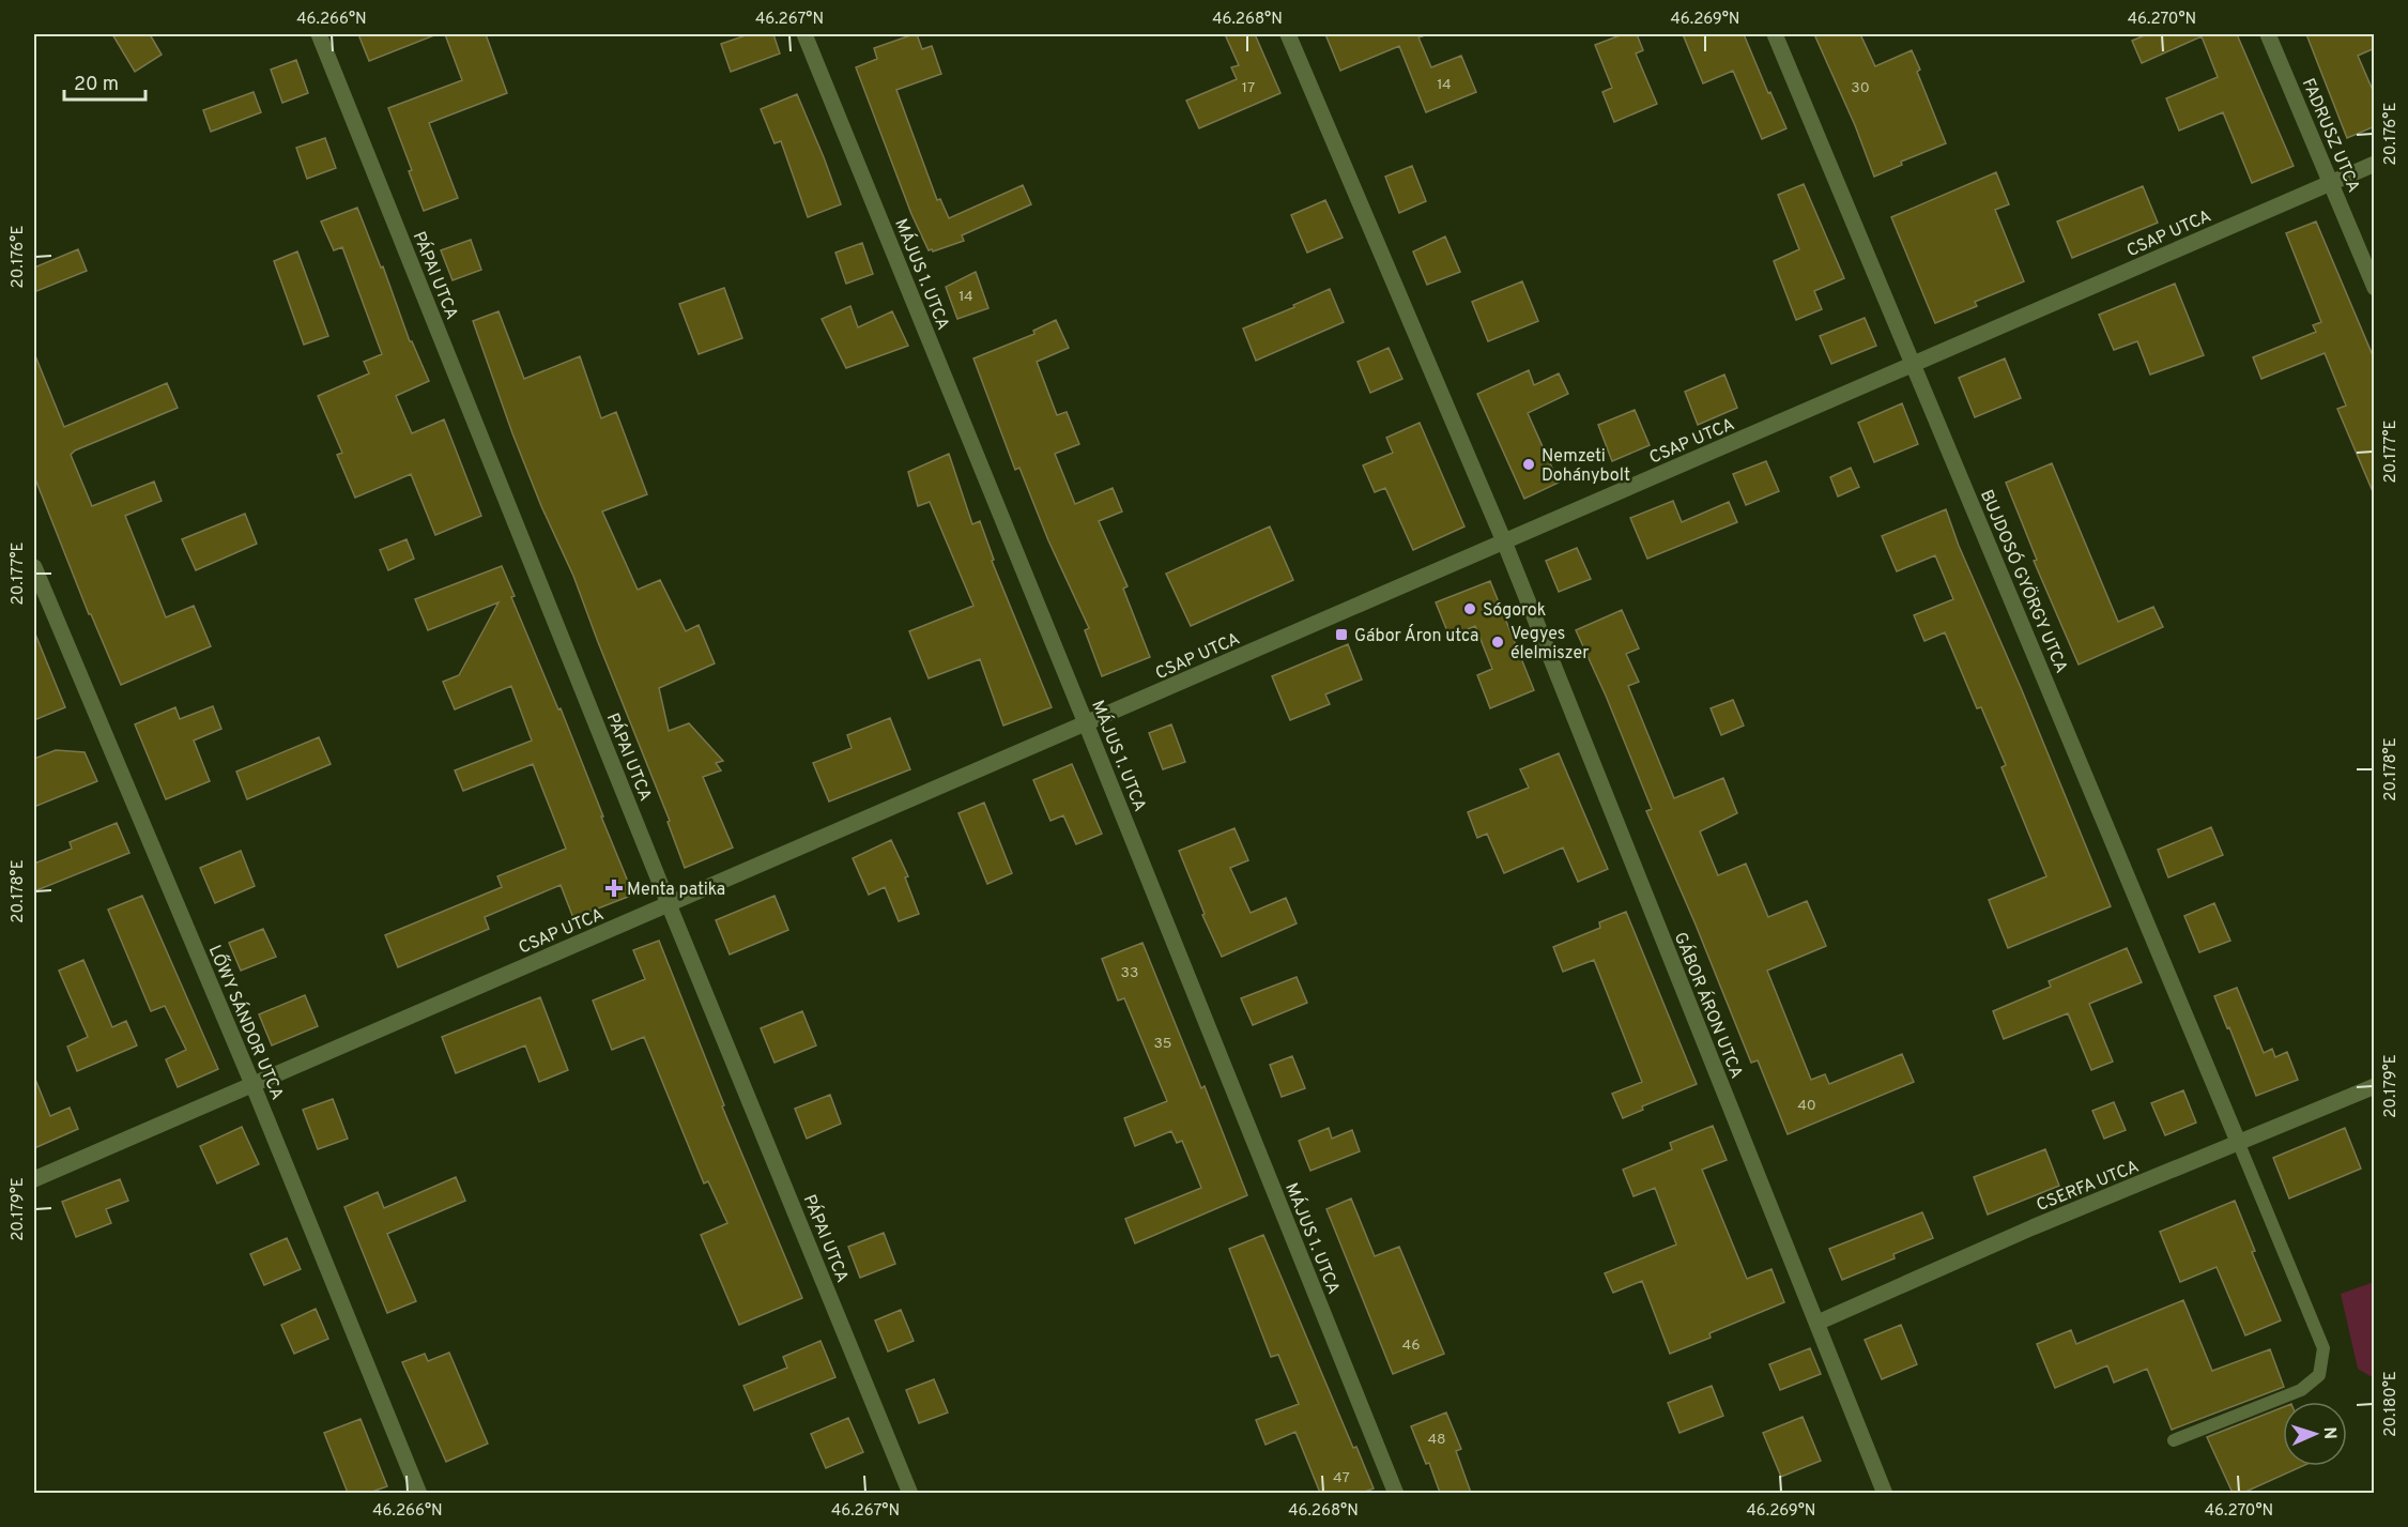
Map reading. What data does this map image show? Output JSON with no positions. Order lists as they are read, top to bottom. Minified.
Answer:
{"streets":{"street":["FADRUSZ UTCA","CSAP UTCA","MÁJUS 1. UTCA","PÁPAI UTCA","BUJDOSÓ GYÖRGY UTCA","GÁBOR ÁRON UTCA","LŐWY SÁNDOR UTCA","CSERFA UTCA"]},"crossings":[["FADRUSZ UTCA","CSAP UTCA"],["CSAP UTCA","MÁJUS 1. UTCA"],["CSAP UTCA","PÁPAI UTCA"],["CSAP UTCA","BUJDOSÓ GYÖRGY UTCA"],["CSAP UTCA","GÁBOR ÁRON UTCA"],["CSAP UTCA","LŐWY SÁNDOR UTCA"],["BUJDOSÓ GYÖRGY UTCA","CSERFA UTCA"],["GÁBOR ÁRON UTCA","CSERFA UTCA"]],"places":{"other":["Nemzeti Dohánybolt","Sógorok","Vegyes élelmiszer"],"transit":["Gábor Áron utca"],"health":["Menta patika"]},"house_numbers":["14","17","30","14","33","35","40","46","48","47"],"scale_bar":"20 m","north":"right","coordinates":["46.266°N","46.267°N","46.268°N","46.269°N","46.270°N","20.176°E","20.177°E","20.178°E","20.179°E","20.180°E"]}
